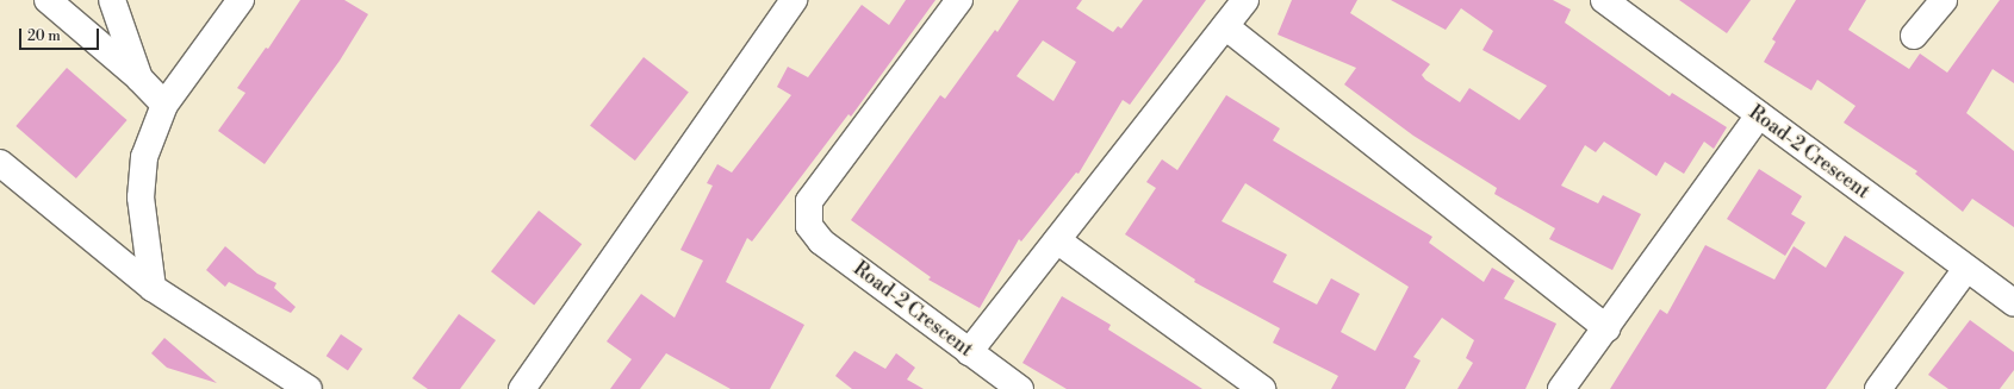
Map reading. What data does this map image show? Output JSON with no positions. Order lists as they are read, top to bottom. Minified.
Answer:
{"streets":{"street":["Road-2 Crescent"]},"scale_bar":"20 m"}
